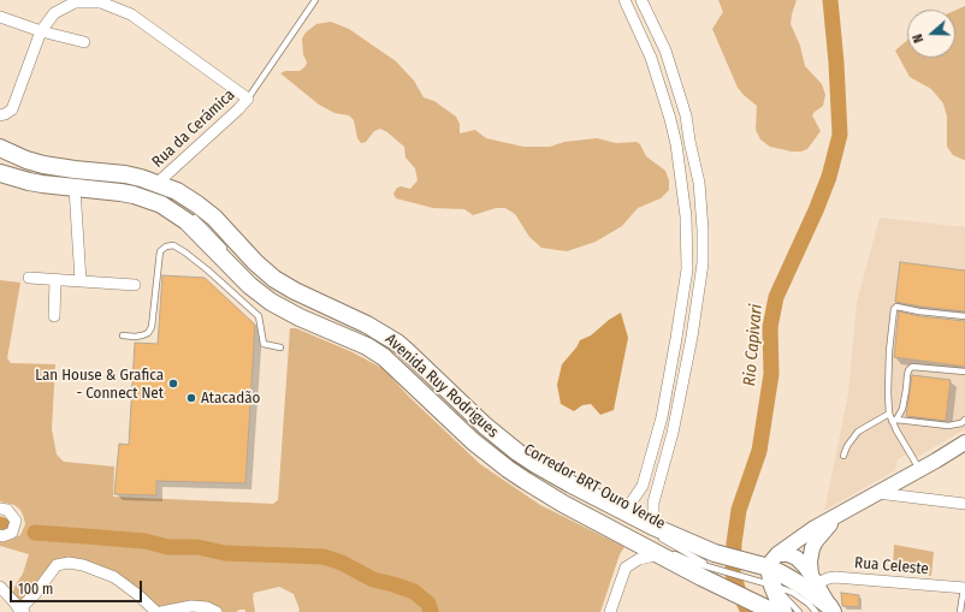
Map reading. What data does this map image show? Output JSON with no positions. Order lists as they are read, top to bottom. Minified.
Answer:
{"streets":{"main road":["Avenida Ruy Rodrigues"],"street":["Rua da Cerámica","Rua Celeste"],"lane":["Corredor BRT Ouro Verde"]},"crossings":[["Rua da Cerámica","Avenida Ruy Rodrigues"],["Avenida Ruy Rodrigues","Corredor BRT Ouro Verde"]],"water":["Rio Capivari"],"places":["Lan House & Grafica - Connect Net","Atacadão"],"scale_bar":"100 m","north":"left"}
